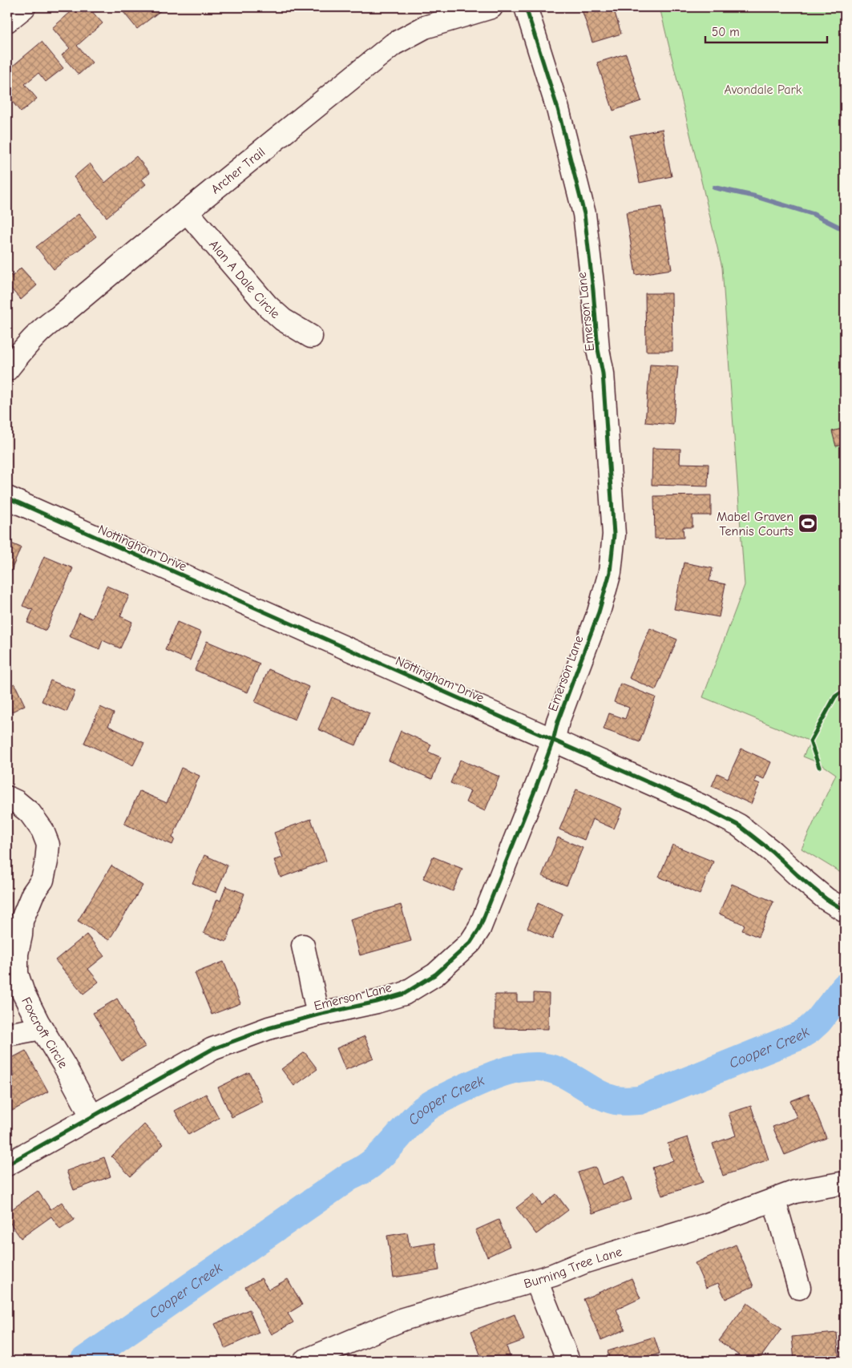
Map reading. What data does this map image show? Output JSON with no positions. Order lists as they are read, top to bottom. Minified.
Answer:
{"streets":{"street":["Archer Trail","Alan A Dale Circle","Emerson Lane","Nottingham Drive","Foxcroft Circle","Burning Tree Lane"]},"crossings":[["Archer Trail","Alan A Dale Circle"],["Emerson Lane","Nottingham Drive"],["Emerson Lane","Foxcroft Circle"]],"water":["Cooper Creek"],"parks":["Avondale Park"],"places":{"sports":["Mabel Graven Tennis Courts"]},"scale_bar":"50 m"}
